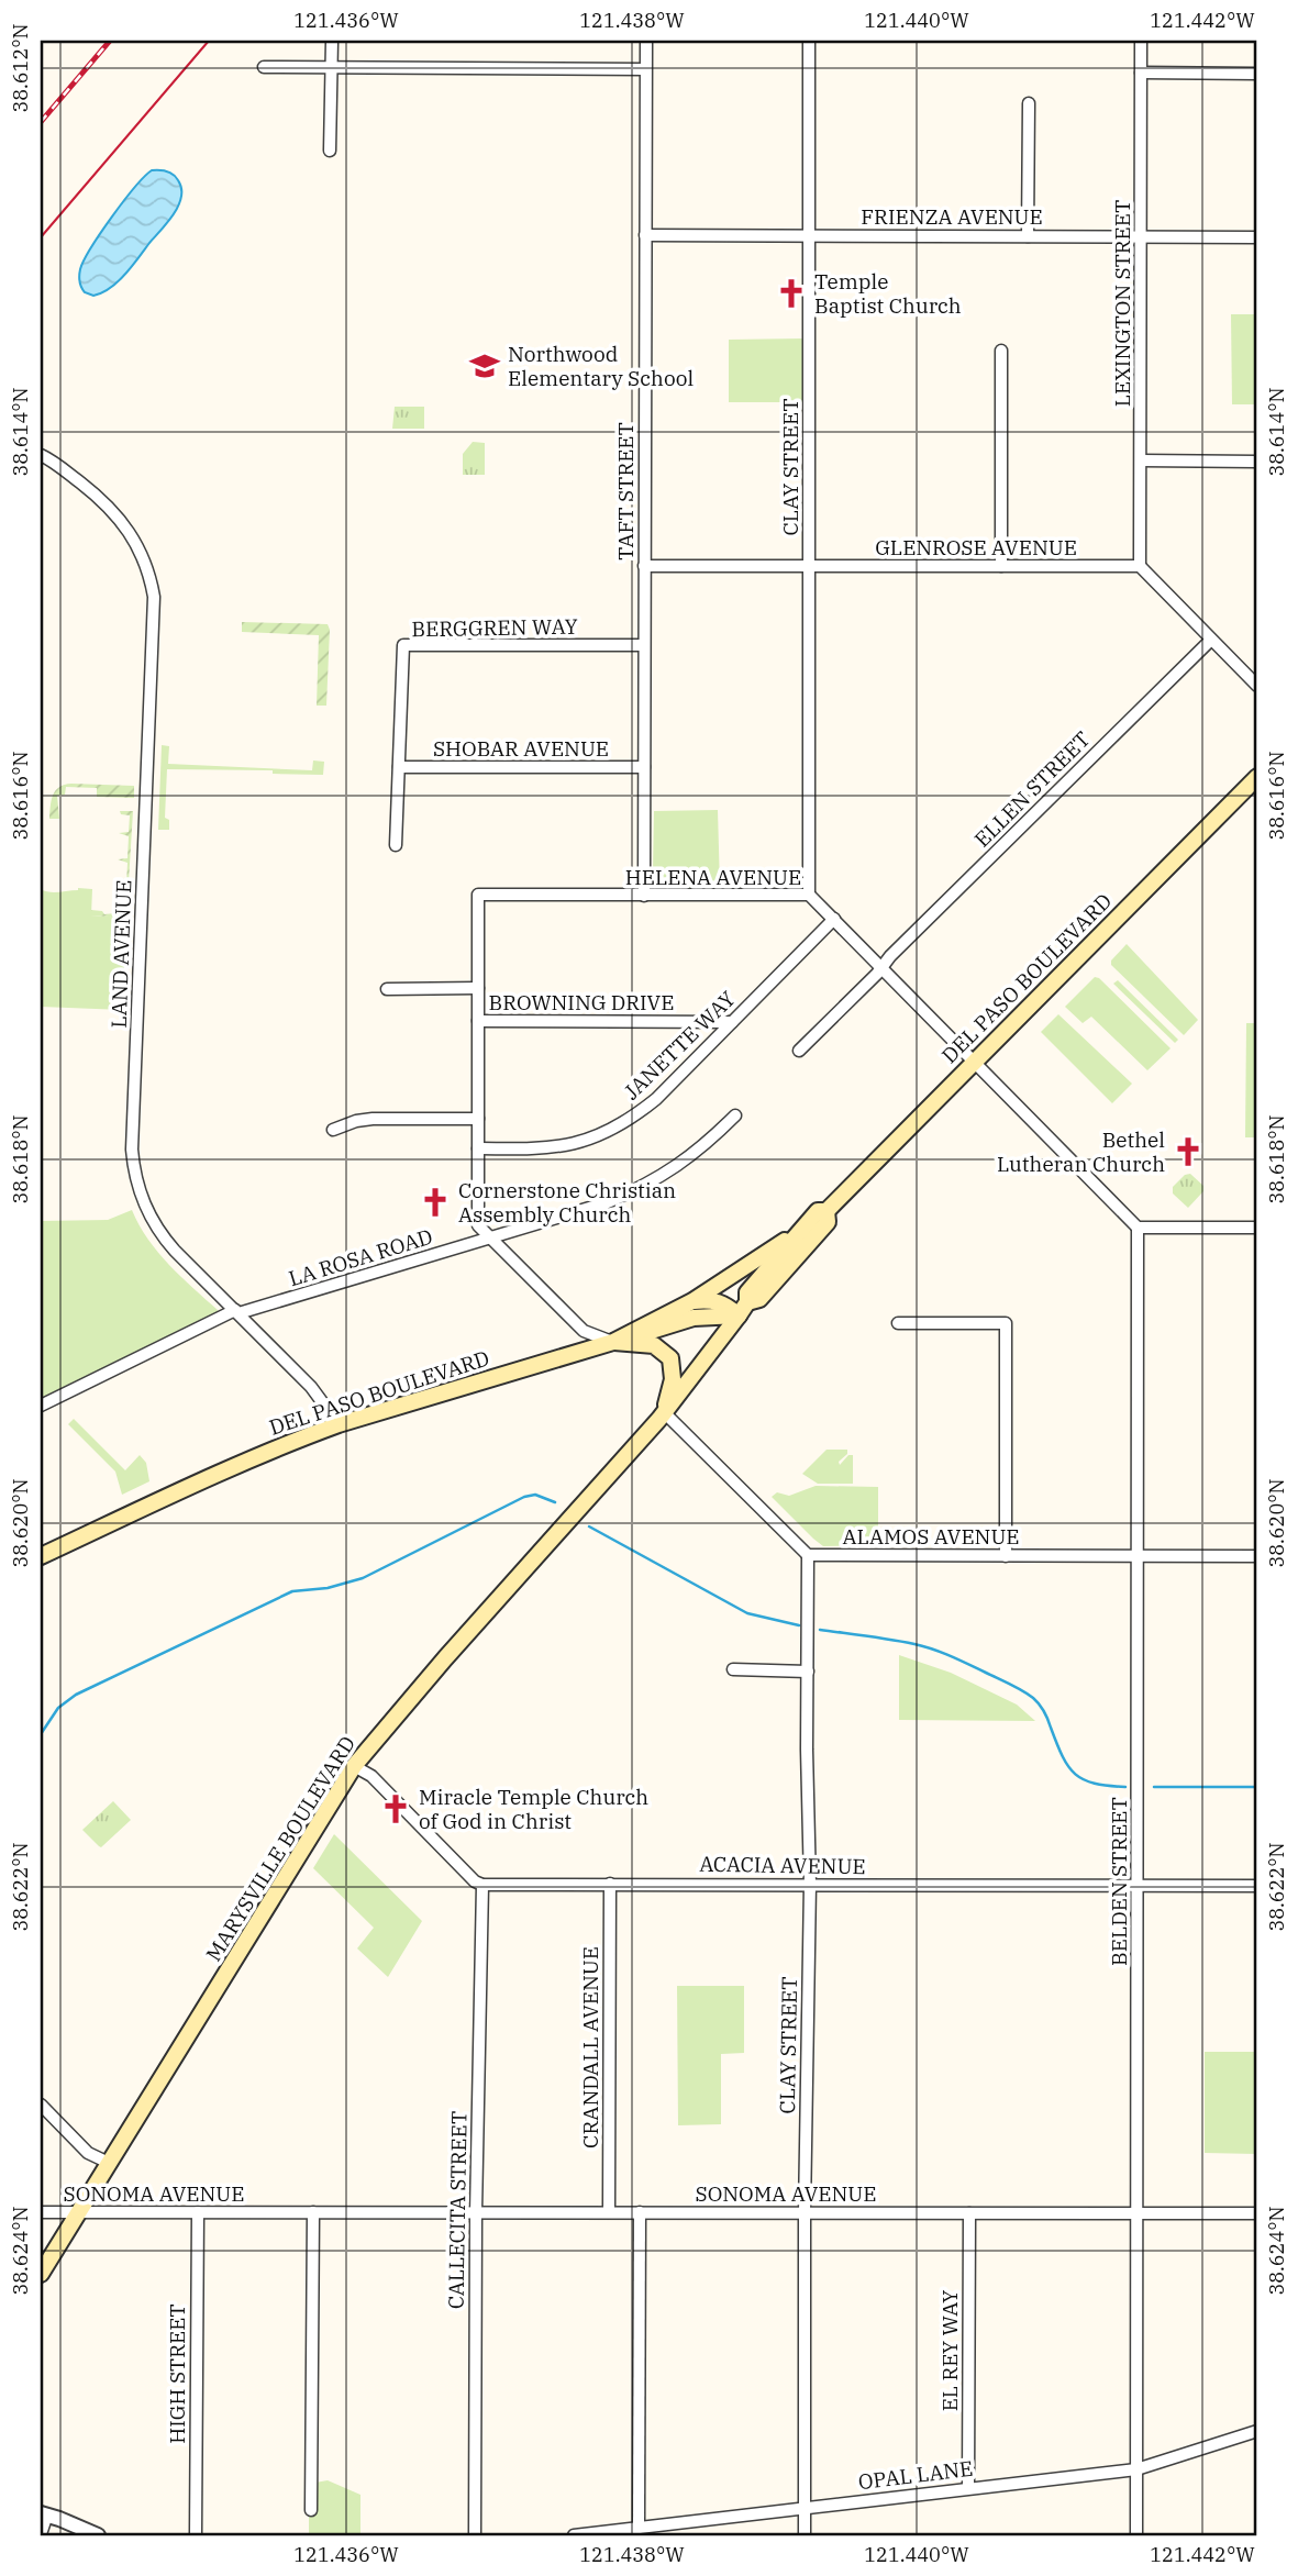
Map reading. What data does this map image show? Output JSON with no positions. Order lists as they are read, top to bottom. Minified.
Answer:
{"streets":{"main road":["DEL PASO BOULEVARD","MARYSVILLE BOULEVARD"],"street":["FRIENZA AVENUE","LEXINGTON STREET","CLAY STREET","TAFT STREET","GLENROSE AVENUE","BERGGREN WAY","SHOBAR AVENUE","ELLEN STREET","HELENA AVENUE","LAND AVENUE","BROWNING DRIVE","JANETTE WAY","LA ROSA ROAD","ALAMOS AVENUE","ACACIA AVENUE","BELDEN STREET","CRANDALL AVENUE","SONOMA AVENUE","CALLECITA STREET","EL REY WAY","HIGH STREET","OPAL LANE"]},"crossings":[["FRIENZA AVENUE","LEXINGTON STREET"],["FRIENZA AVENUE","CLAY STREET"],["FRIENZA AVENUE","TAFT STREET"],["LEXINGTON STREET","GLENROSE AVENUE"],["CLAY STREET","GLENROSE AVENUE"],["CLAY STREET","HELENA AVENUE"],["CLAY STREET","ALAMOS AVENUE"],["CLAY STREET","ACACIA AVENUE"],["CLAY STREET","SONOMA AVENUE"],["CLAY STREET","OPAL LANE"],["TAFT STREET","GLENROSE AVENUE"],["TAFT STREET","BERGGREN WAY"],["TAFT STREET","SHOBAR AVENUE"],["TAFT STREET","HELENA AVENUE"],["BERGGREN WAY","SHOBAR AVENUE"],["ELLEN STREET","HELENA AVENUE"],["HELENA AVENUE","DEL PASO BOULEVARD"],["HELENA AVENUE","JANETTE WAY"],["HELENA AVENUE","BELDEN STREET"],["LAND AVENUE","DEL PASO BOULEVARD"],["LAND AVENUE","LA ROSA ROAD"],["DEL PASO BOULEVARD","MARYSVILLE BOULEVARD"],["BROWNING DRIVE","JANETTE WAY"],["ALAMOS AVENUE","BELDEN STREET"],["MARYSVILLE BOULEVARD","SONOMA AVENUE"],["ACACIA AVENUE","BELDEN STREET"],["ACACIA AVENUE","CRANDALL AVENUE"],["ACACIA AVENUE","CALLECITA STREET"],["BELDEN STREET","SONOMA AVENUE"],["BELDEN STREET","OPAL LANE"],["CRANDALL AVENUE","SONOMA AVENUE"],["SONOMA AVENUE","CALLECITA STREET"],["SONOMA AVENUE","EL REY WAY"],["SONOMA AVENUE","HIGH STREET"],["EL REY WAY","OPAL LANE"]],"places":{"church":["Temple Baptist Church","Bethel Lutheran Church","Cornerstone Christian Assembly Church","Miracle Temple Church of God in Christ"],"school or university":["Northwood Elementary School"]},"coordinates":["121.436°W","121.438°W","121.440°W","121.442°W","38.612°N","38.614°N","38.616°N","38.618°N","38.620°N","38.622°N","38.624°N"]}
